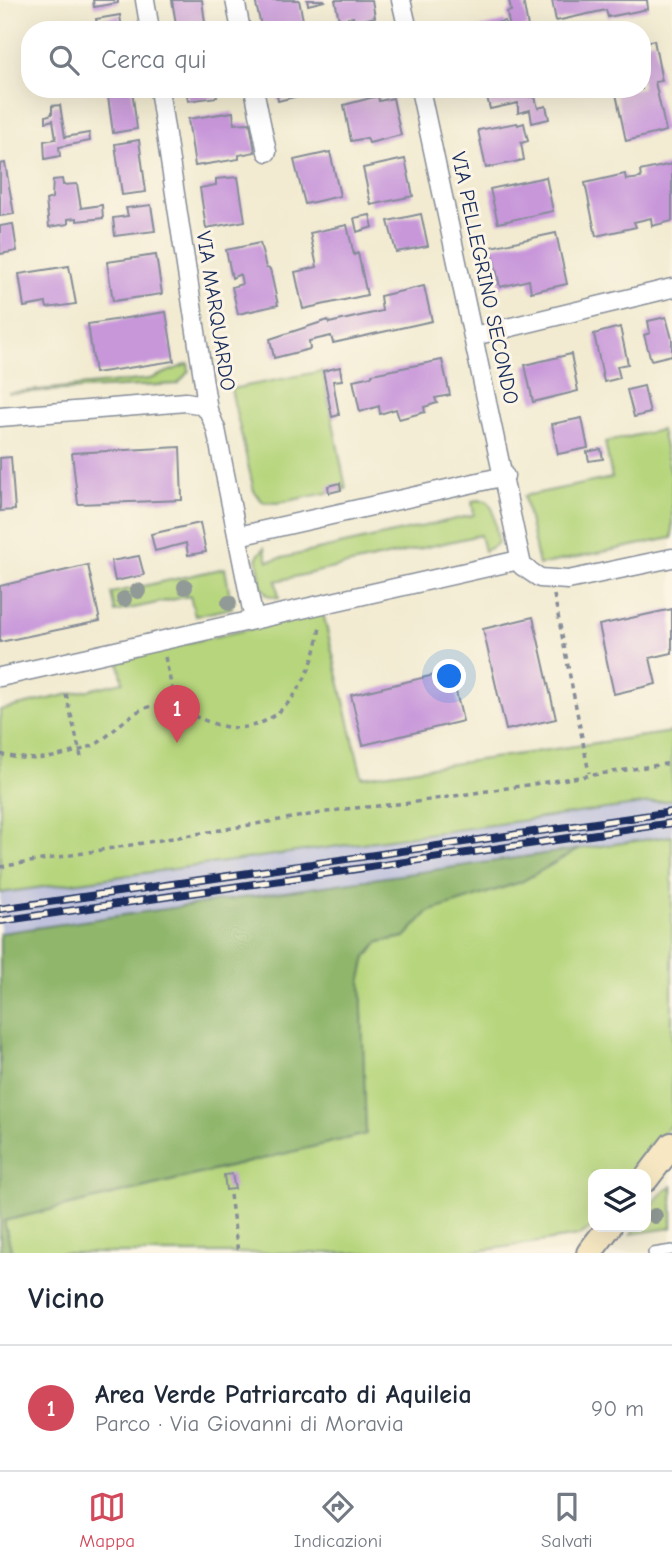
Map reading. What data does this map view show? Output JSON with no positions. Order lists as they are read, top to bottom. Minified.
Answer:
{"streets":{"street":["VIA PELLEGRINO SECONDO","VIA MARQUARDO"]},"page":{"search":"Cerca qui","pins":"1","heading":"Vicino","list":[{"mark":"1","name":"Area Verde Patriarcato di Aquileia","note":"Parco · Via Giovanni di Moravia","value":"90 m"}],"nav":["Mappa","Indicazioni","Salvati"]}}
